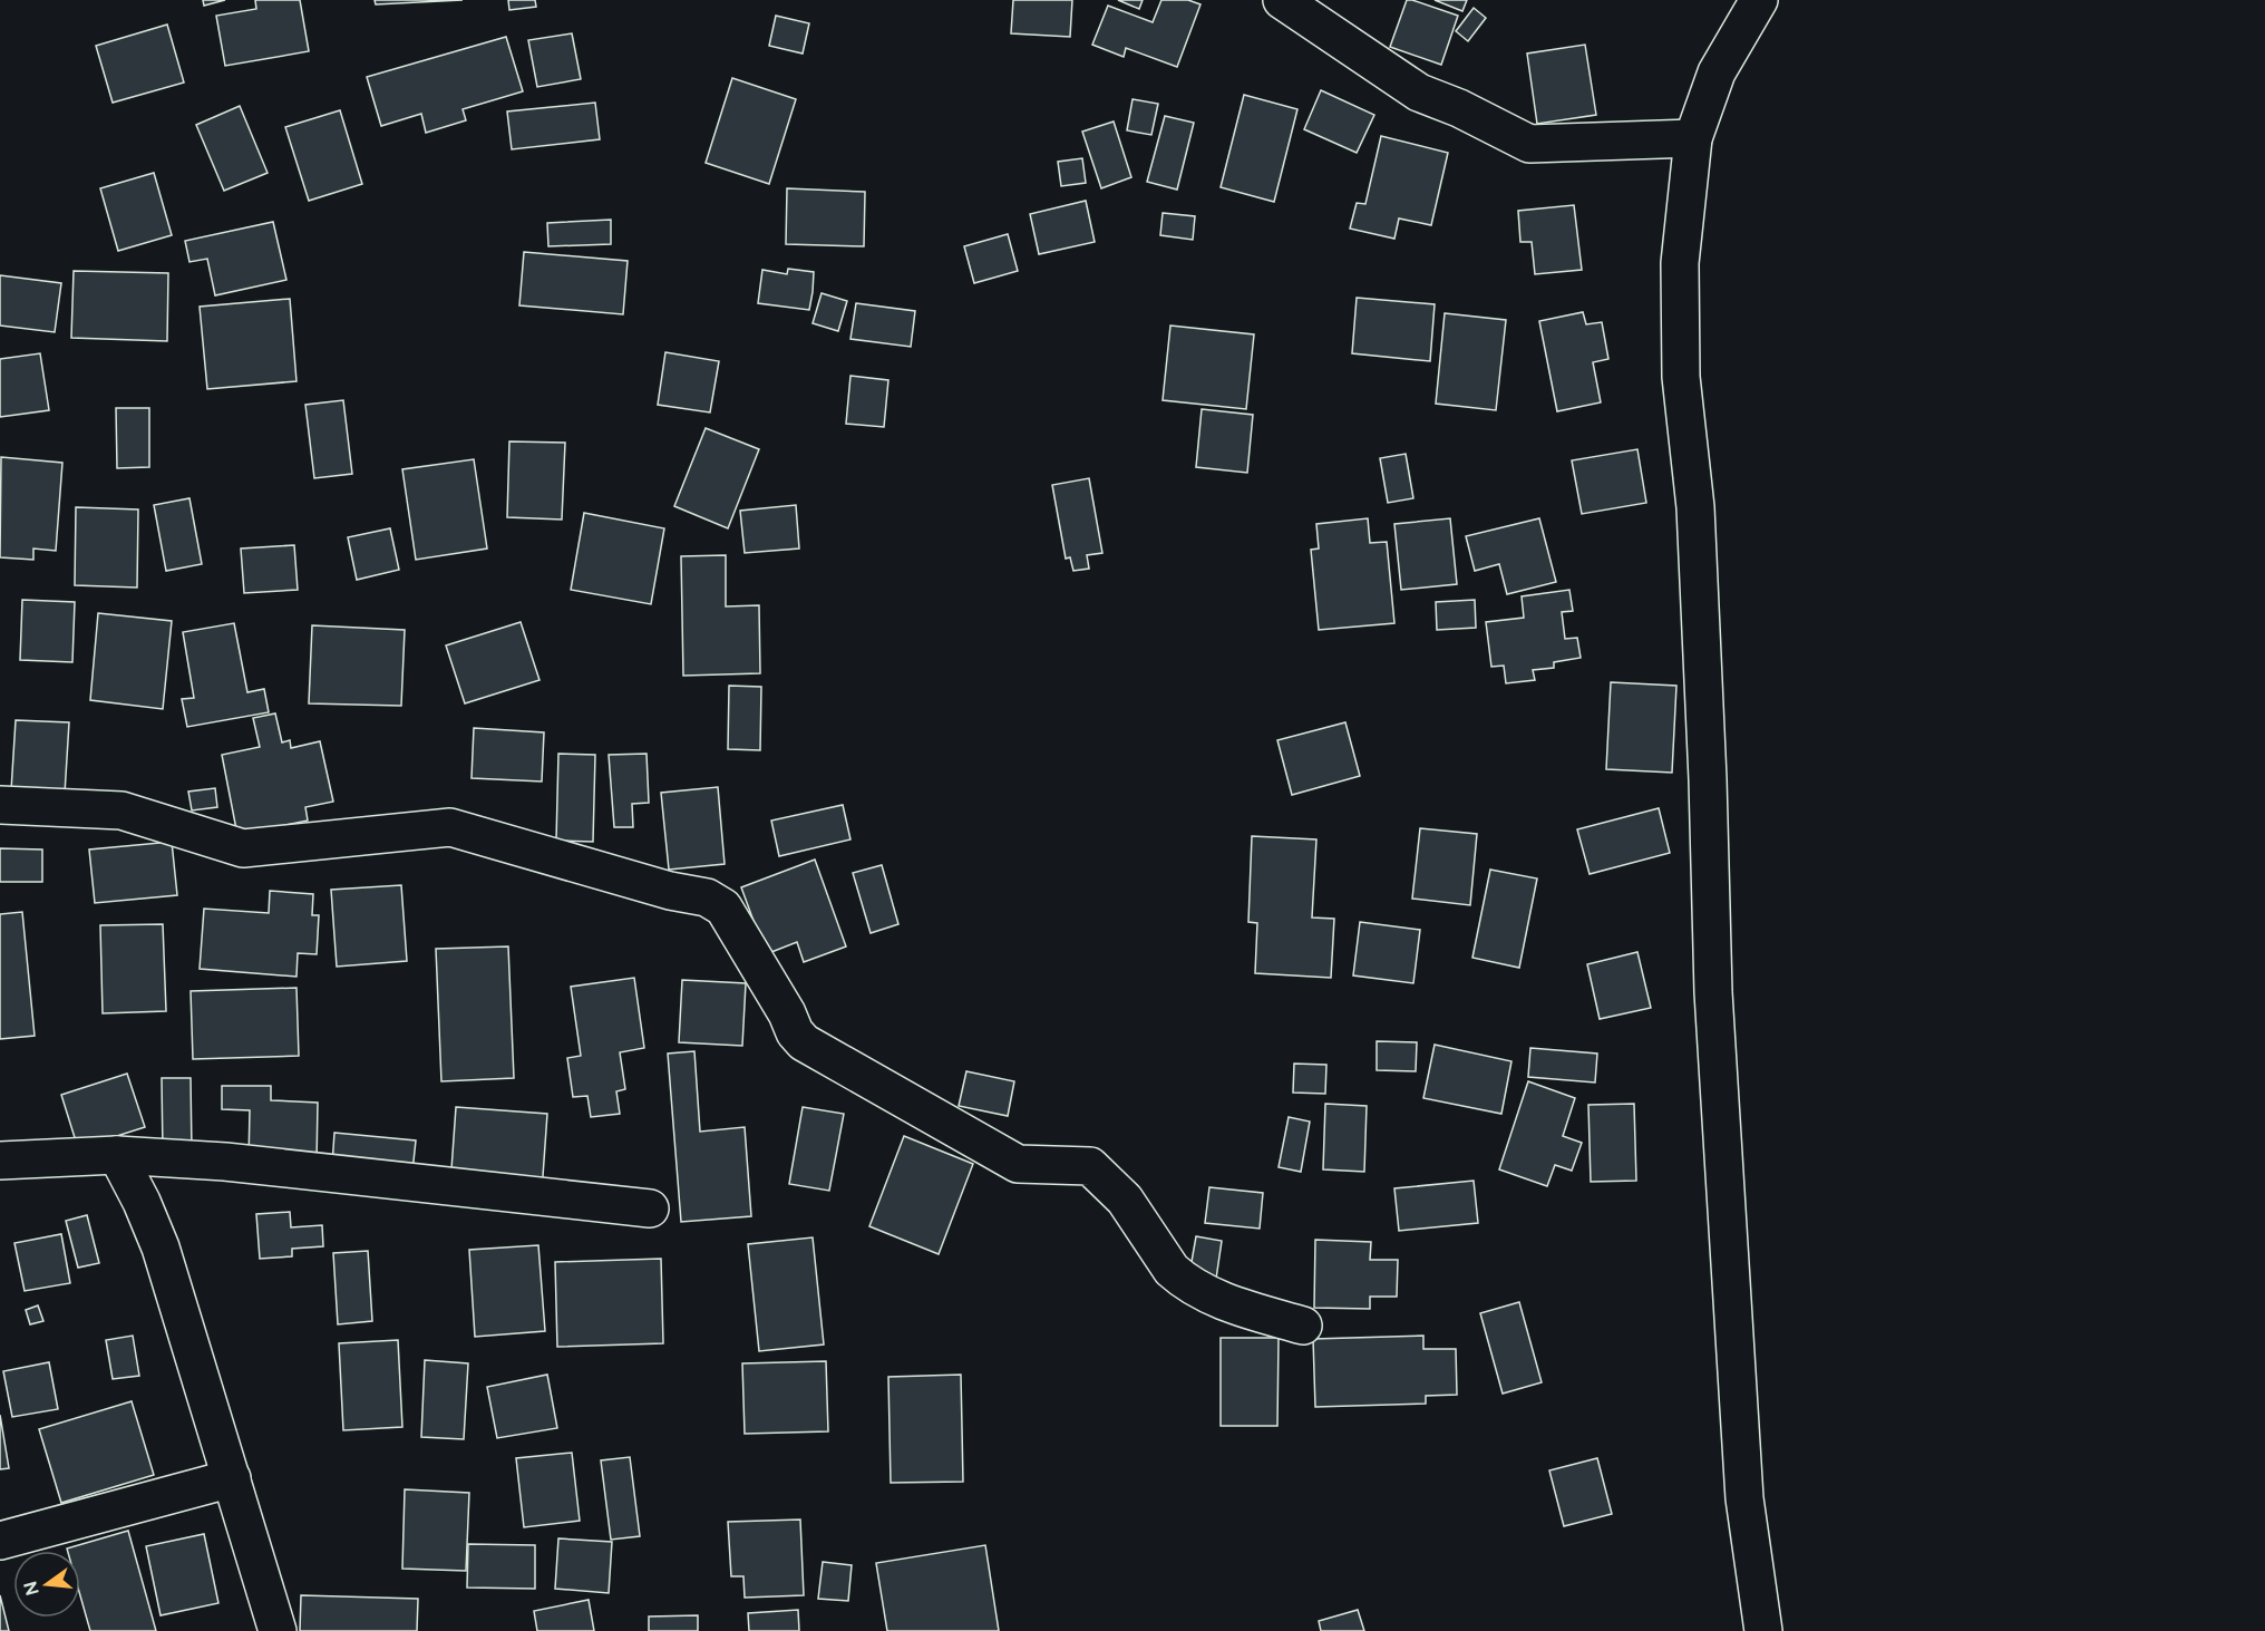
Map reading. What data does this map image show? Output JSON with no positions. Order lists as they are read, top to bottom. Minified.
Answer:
{"north":"left"}
